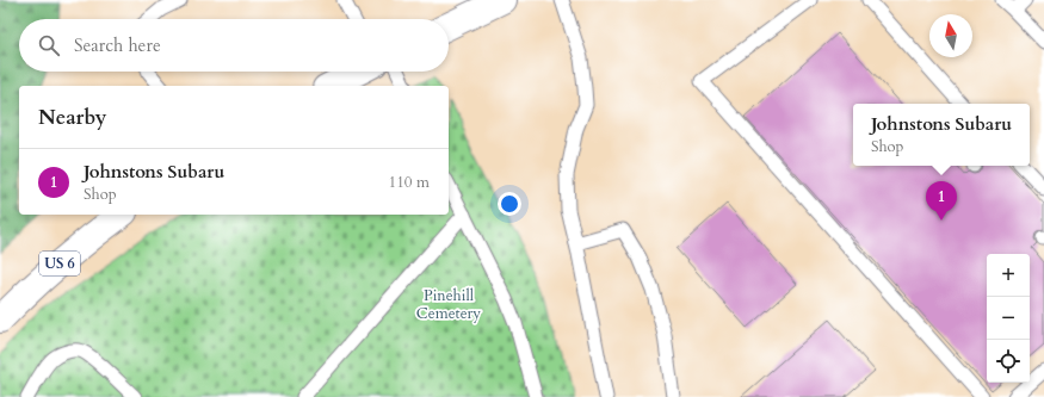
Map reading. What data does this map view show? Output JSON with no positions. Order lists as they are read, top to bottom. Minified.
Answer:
{"streets":{"main road":["US 6"]},"parks":["Pinehill Cemetery"],"north":"top","page":{"search":"Search here","heading":"Nearby","popup":["Johnstons Subaru","Shop"],"list":[{"mark":"1","name":"Johnstons Subaru","note":"Shop","value":"110 m"}],"pins":"1","map_buttons":["+","−"]}}
